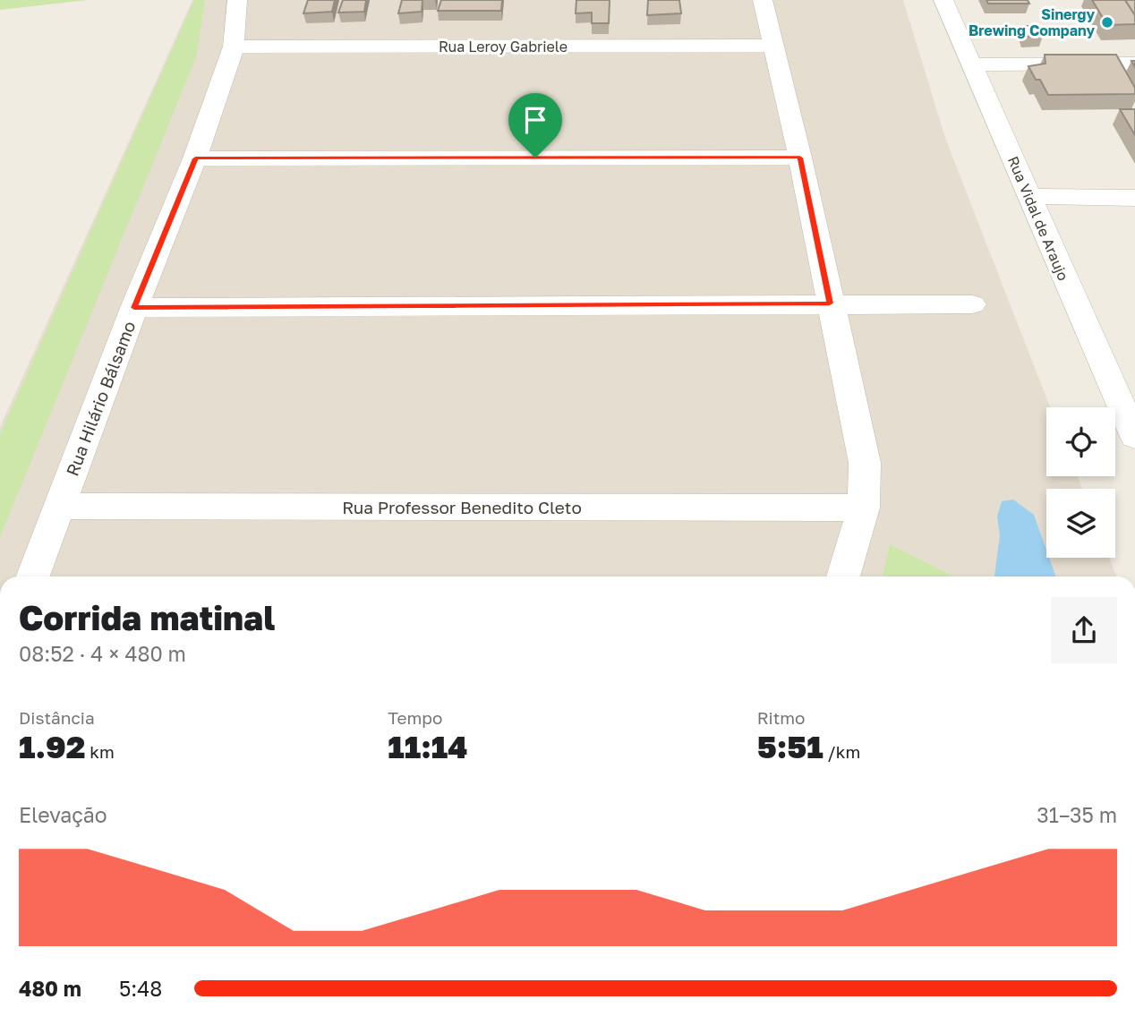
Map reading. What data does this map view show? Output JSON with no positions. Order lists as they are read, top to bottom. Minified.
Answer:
{"streets":{"street":["Rua Leroy Gabriele","Rua Vidal de Araujo","Rua Hilário Bálsamo","Rua Professor Benedito Cleto"]},"crossings":[["Rua Leroy Gabriele","Rua Hilário Bálsamo"],["Rua Hilário Bálsamo","Rua Professor Benedito Cleto"]],"places":["Sinergy Brewing Company"],"page":{"heading":["Corrida matinal","08:52 · 4 × 480 m"],"stats":[["Distância","1.92 km"],["Tempo","11:14"],["Ritmo","5:51 /km"]],"chart":["Elevação","31–35 m"],"list":[{"name":"480 m","note":"5:48"}]}}
